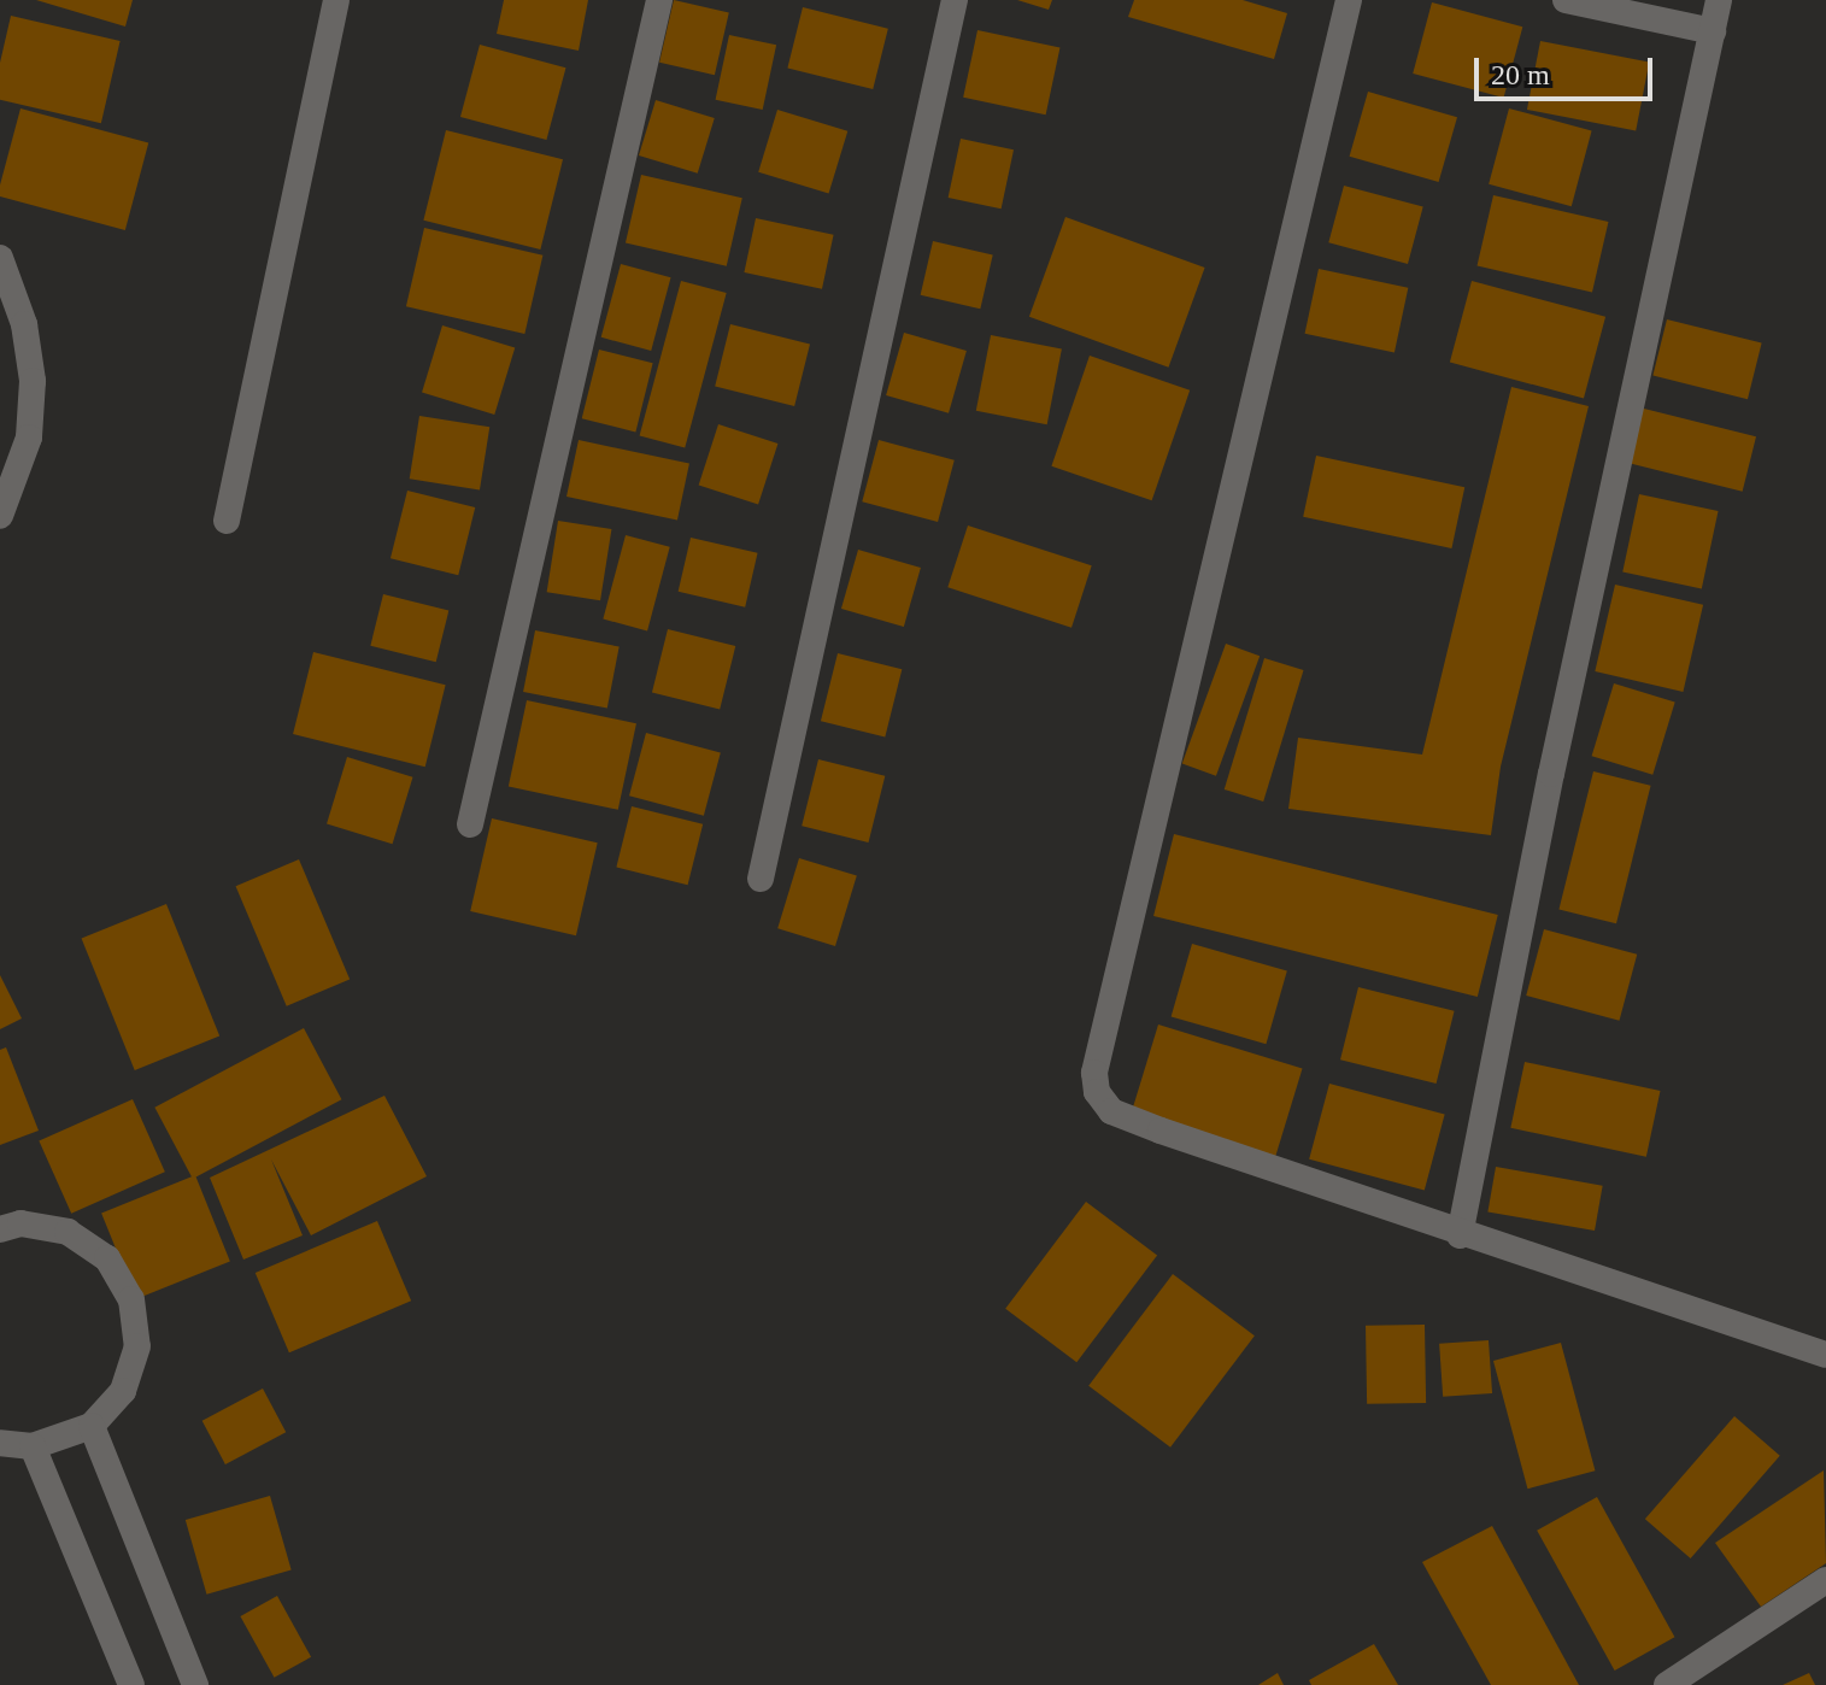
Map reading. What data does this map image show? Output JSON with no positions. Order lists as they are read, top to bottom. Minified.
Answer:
{"scale_bar":"20 m"}
